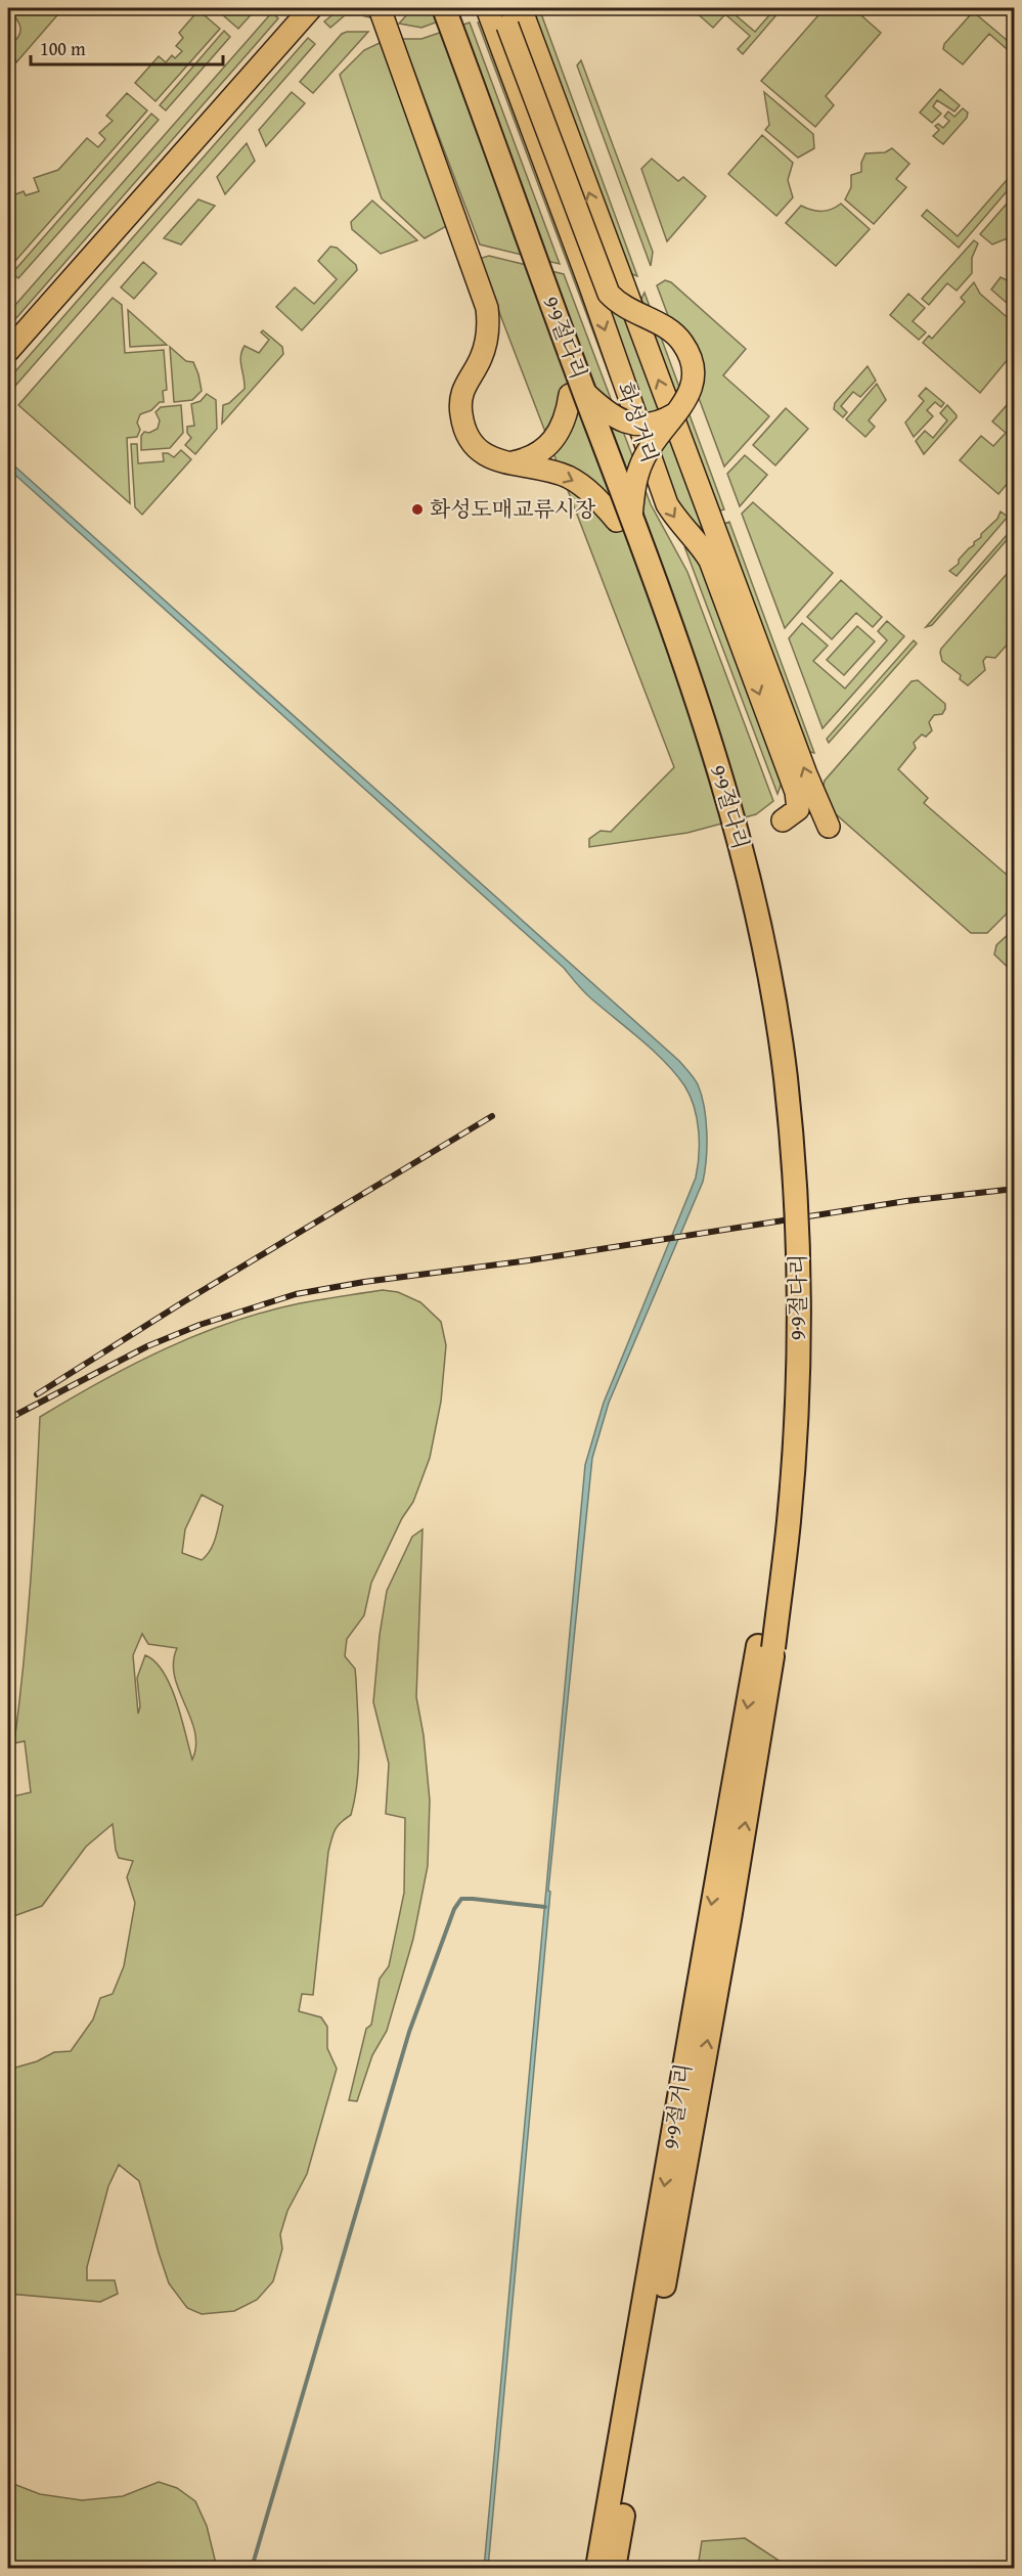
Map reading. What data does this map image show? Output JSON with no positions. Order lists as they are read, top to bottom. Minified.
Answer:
{"streets":{"highway":["9·9절다리","9·9절거리"],"main road":["화성거리"]},"crossings":[["9·9절다리","9·9절거리"]],"places":["화성도매교류시장"],"scale_bar":"100 m"}
